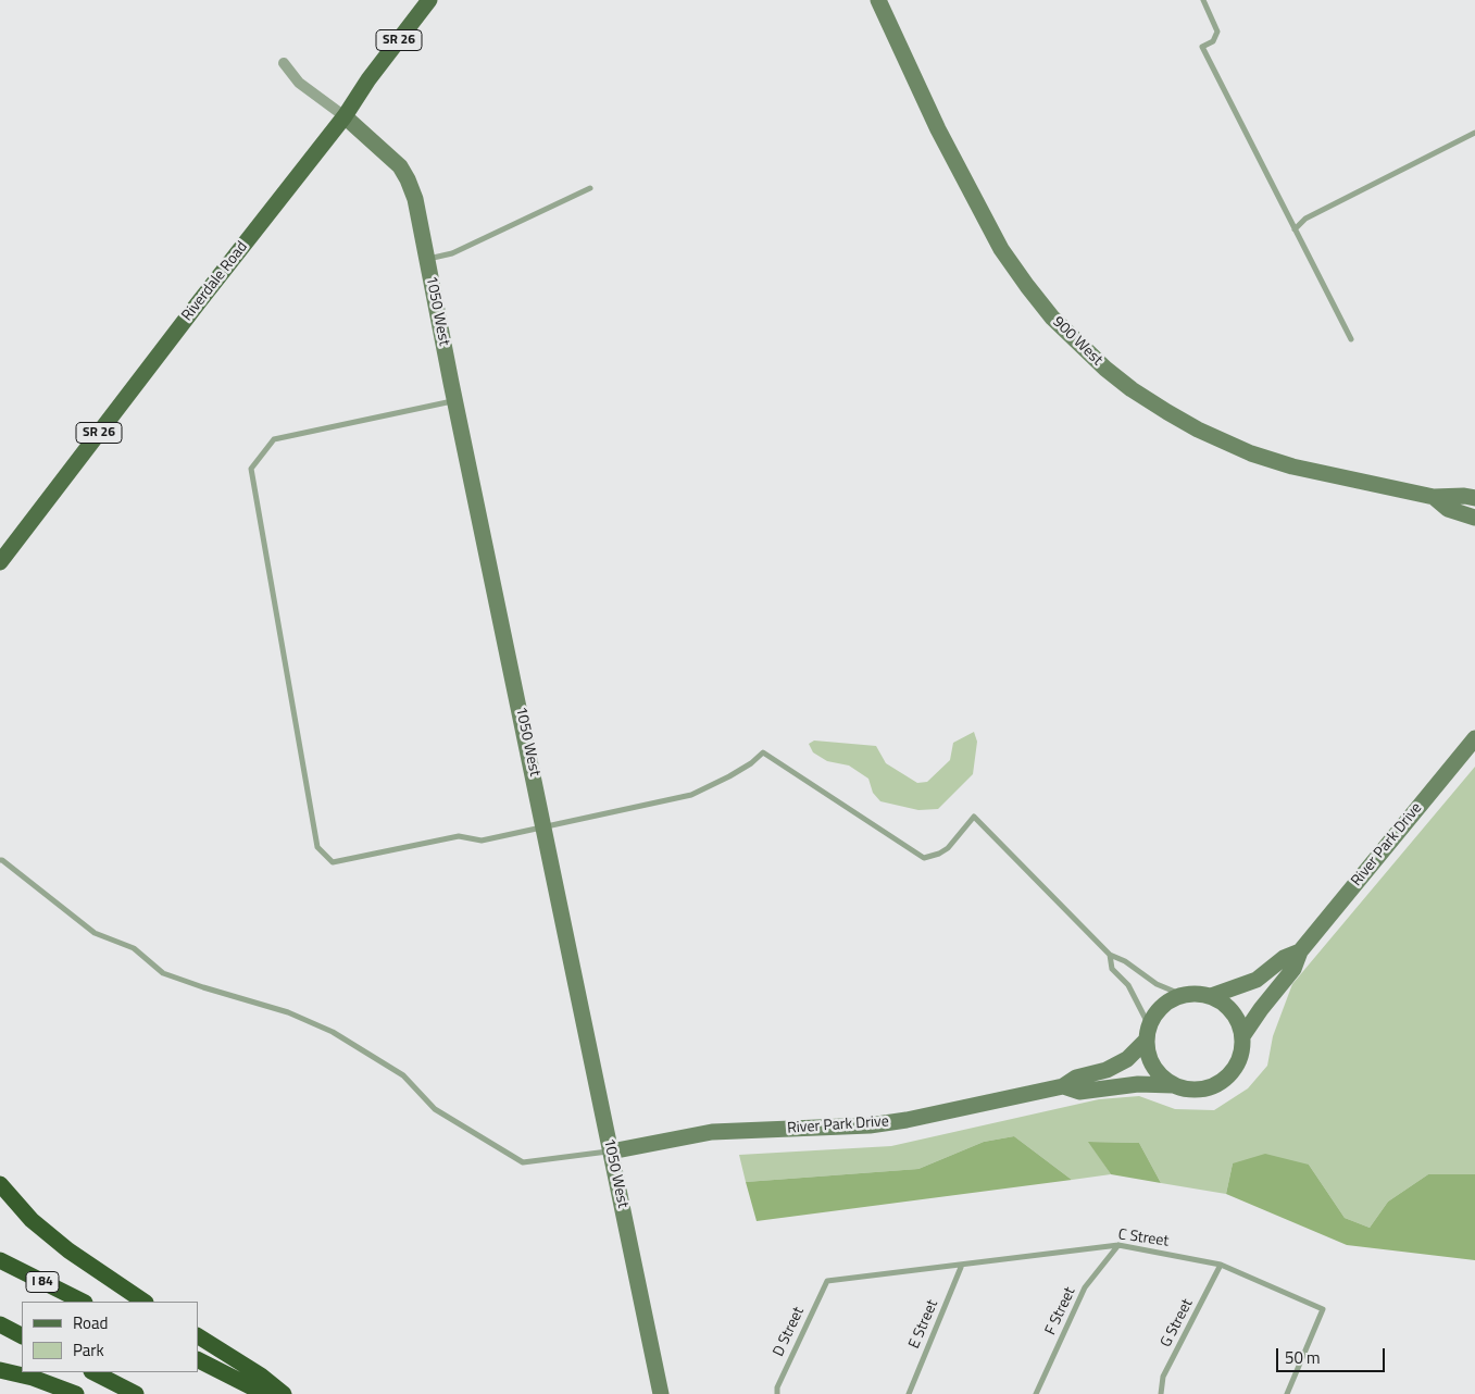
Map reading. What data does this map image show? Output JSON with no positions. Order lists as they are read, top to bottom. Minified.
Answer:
{"streets":{"highway":["I 84"],"main road":["SR 26","Riverdale Road"],"street":["1050 West","900 West","River Park Drive"],"lane":["C Street","F Street","G Street","E Street","D Street"]},"crossings":[["Riverdale Road","1050 West"],["1050 West","River Park Drive"],["C Street","F Street"],["C Street","G Street"],["C Street","E Street"],["C Street","D Street"]],"legend":["Road","Park"],"scale_bar":"50 m"}
